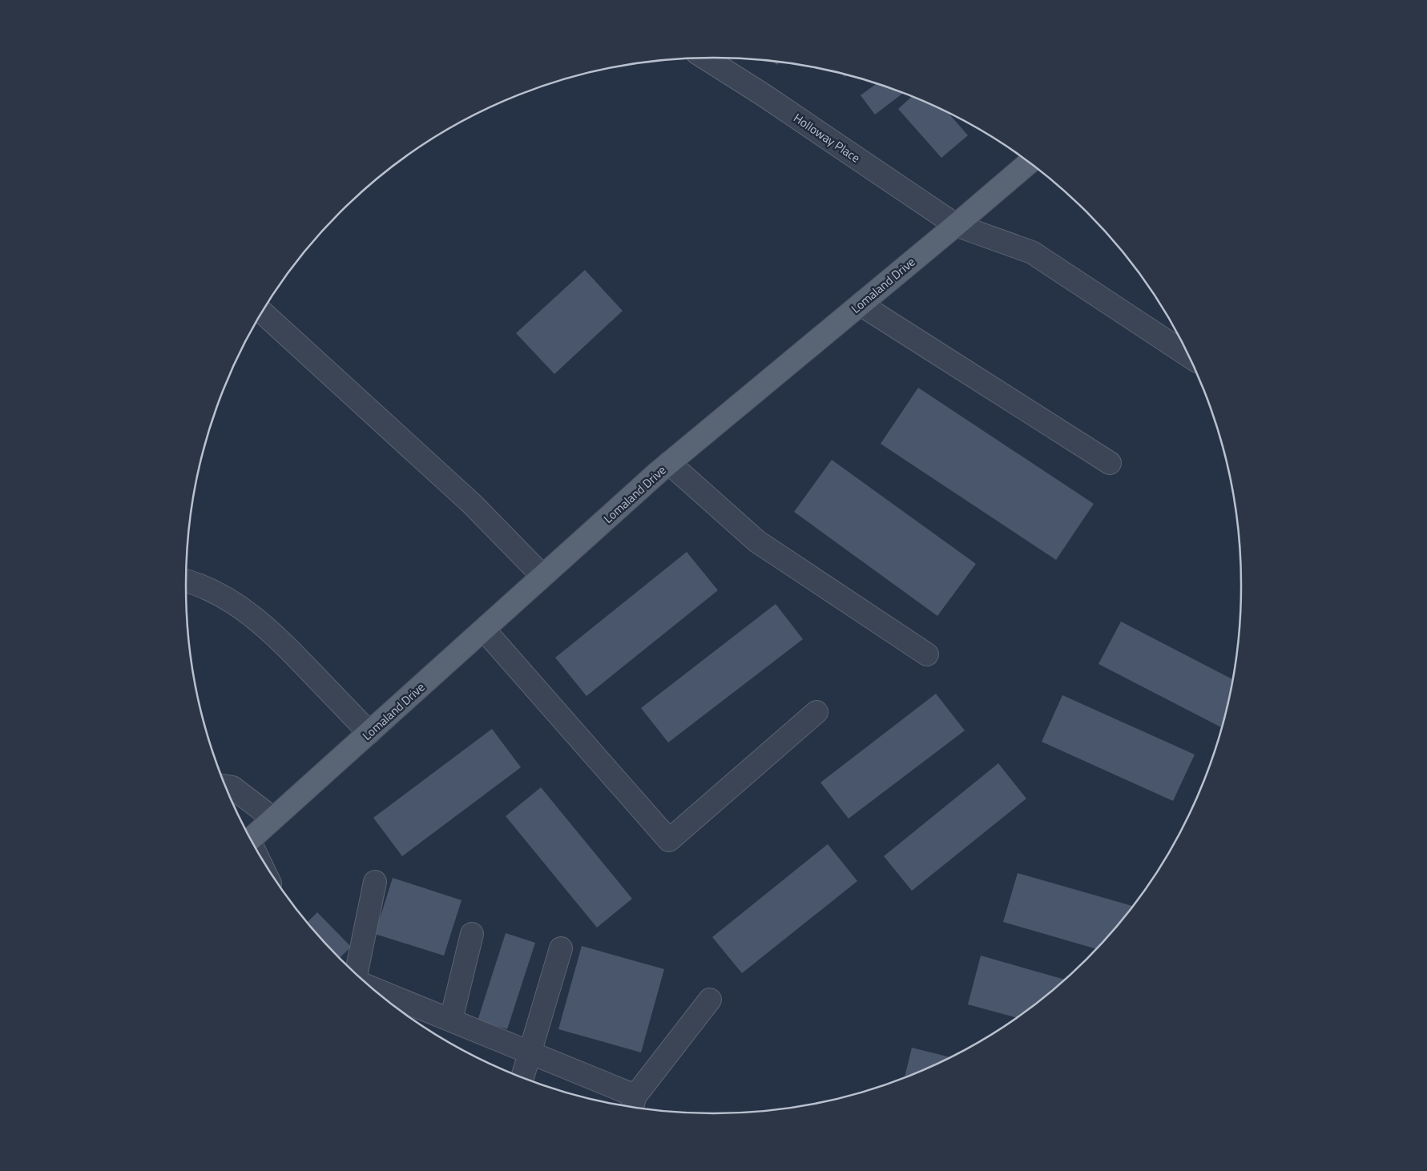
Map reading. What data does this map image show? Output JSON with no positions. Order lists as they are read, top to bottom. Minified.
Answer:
{"streets":{"main road":["Lomaland Drive"],"street":["Holloway Place"]},"crossings":[["Holloway Place","Lomaland Drive"]]}
